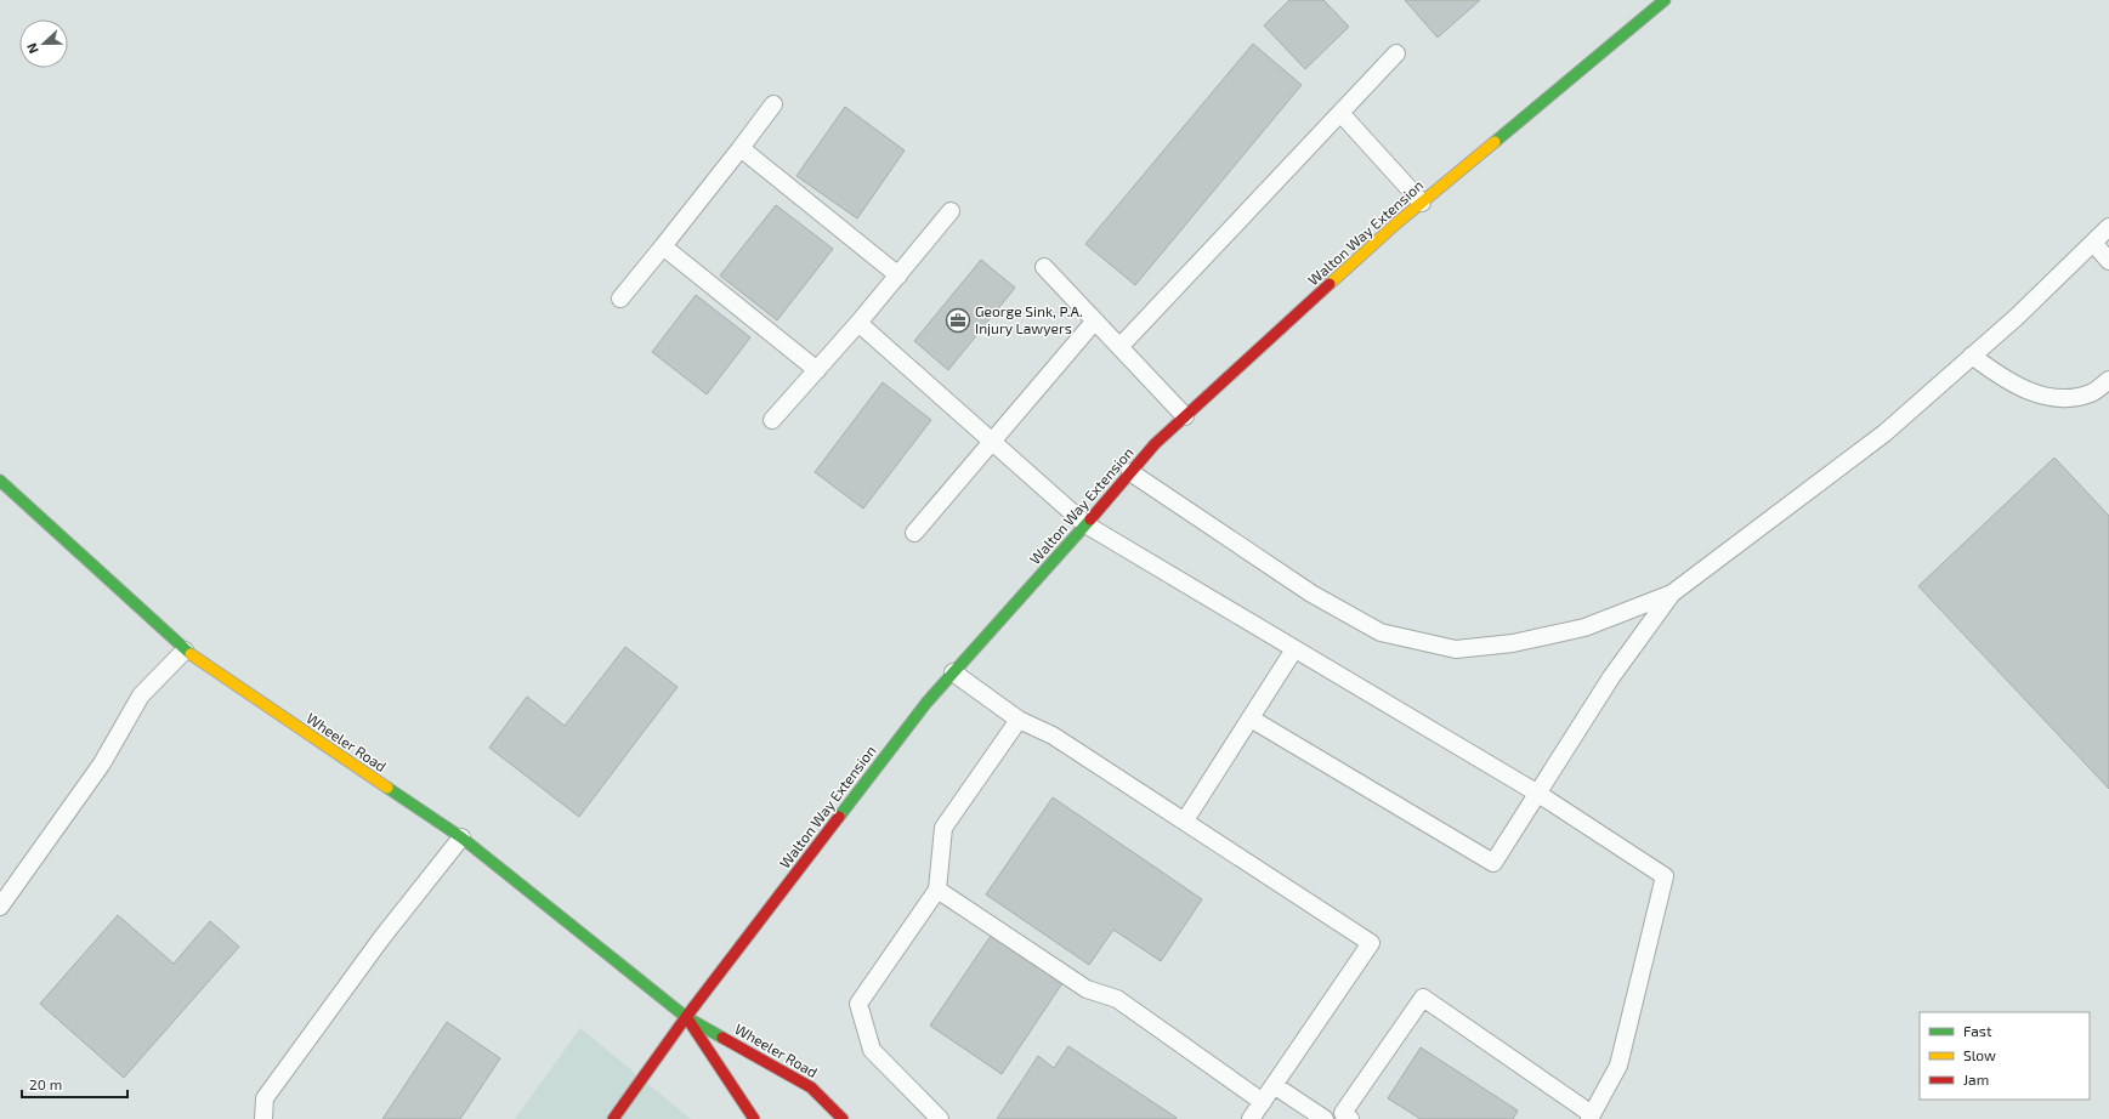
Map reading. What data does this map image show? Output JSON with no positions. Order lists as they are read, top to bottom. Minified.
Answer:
{"streets":{"main road":["Walton Way Extension","Wheeler Road"]},"crossings":[["Walton Way Extension","Wheeler Road"]],"places":{"office":["George Sink, P.A. Injury Lawyers"]},"legend":["Fast","Slow","Jam"],"scale_bar":"20 m","north":"left"}
